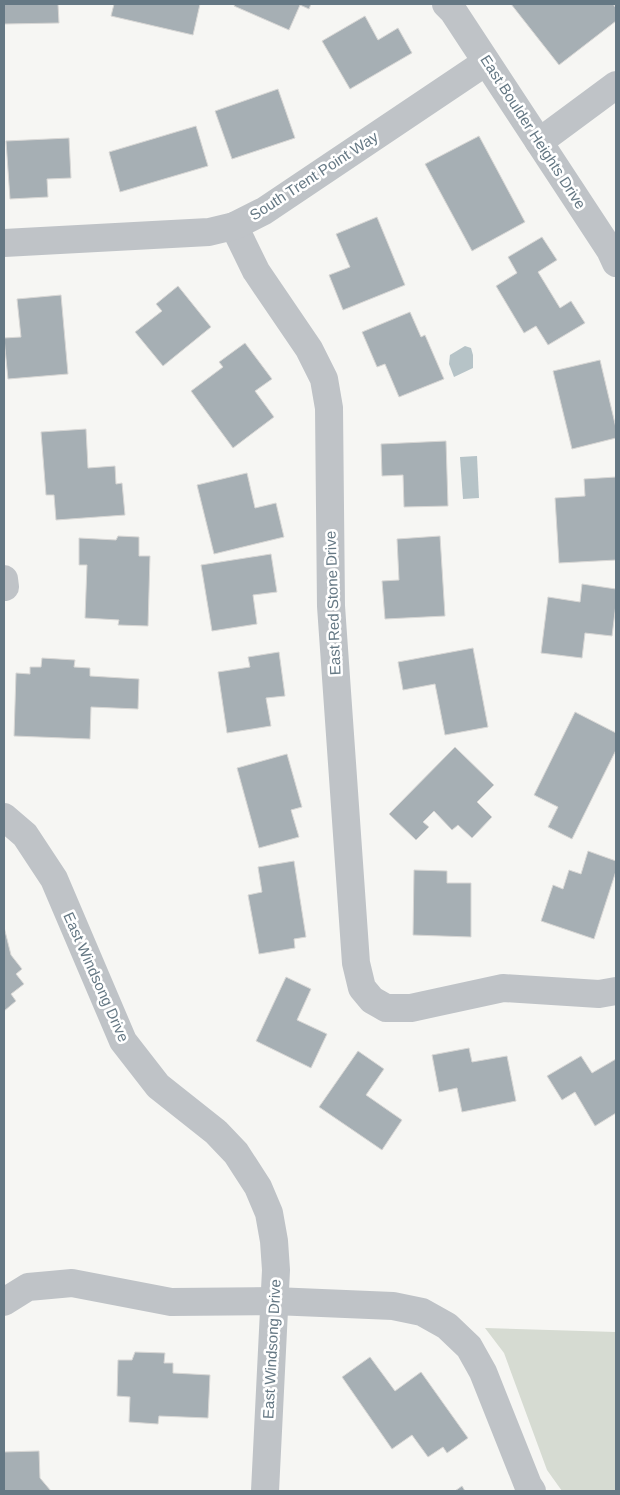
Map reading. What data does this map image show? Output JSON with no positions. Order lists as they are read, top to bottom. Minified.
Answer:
{"streets":{"street":["East Boulder Heights Drive","South Trent Point Way","East Red Stone Drive","East Windsong Drive"]},"crossings":[["East Boulder Heights Drive","South Trent Point Way"],["South Trent Point Way","East Red Stone Drive"]]}
